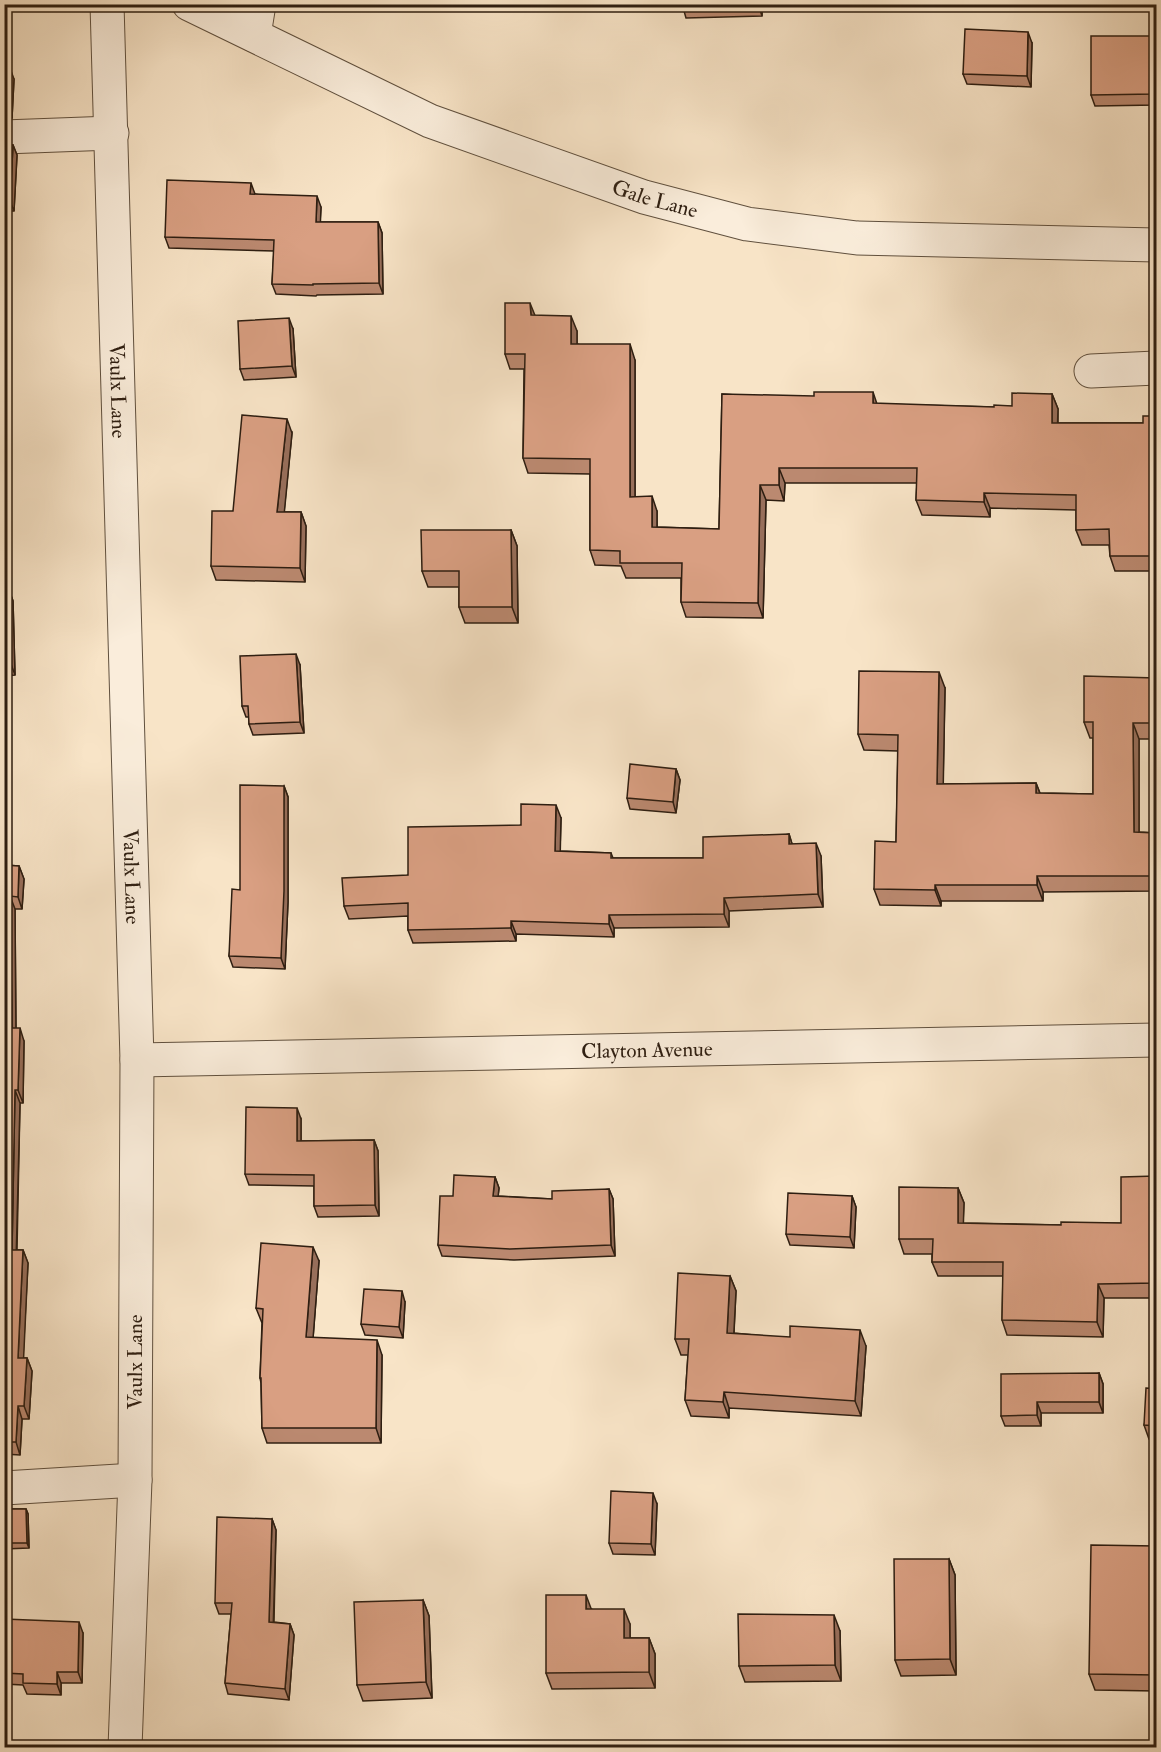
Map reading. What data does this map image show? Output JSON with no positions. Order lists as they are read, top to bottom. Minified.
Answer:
{"streets":{"street":["Gale Lane","Vaulx Lane","Clayton Avenue"]},"crossings":[["Vaulx Lane","Clayton Avenue"]]}
